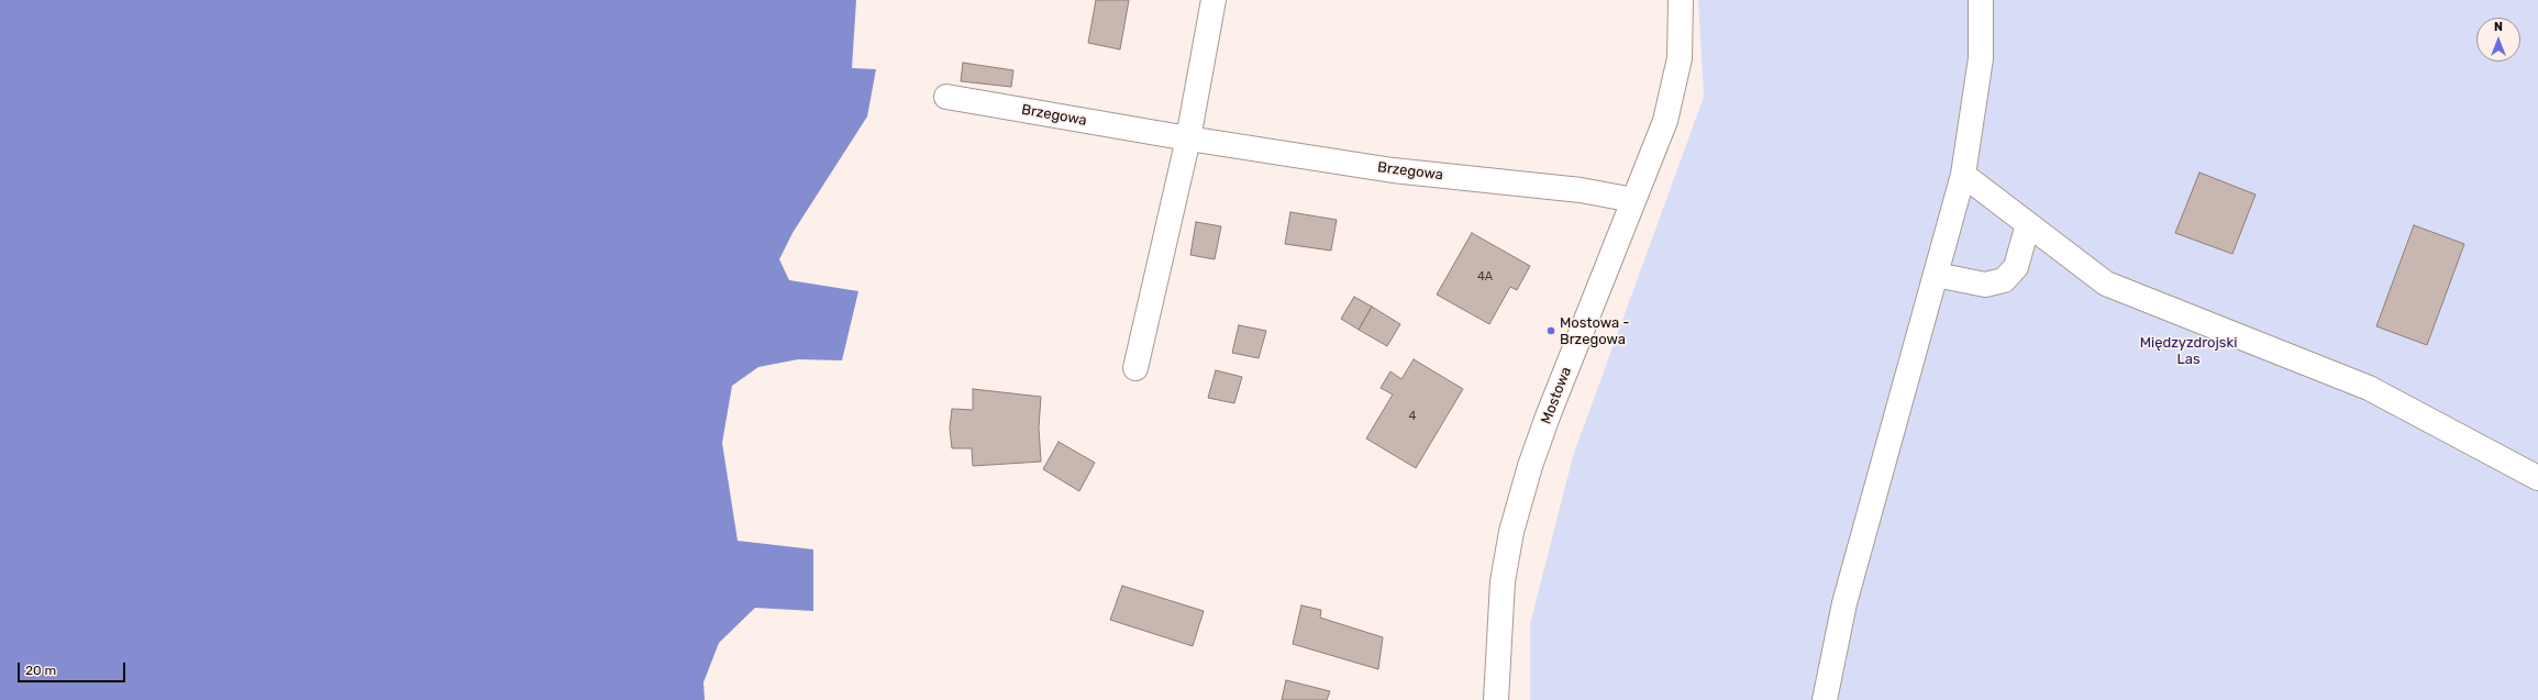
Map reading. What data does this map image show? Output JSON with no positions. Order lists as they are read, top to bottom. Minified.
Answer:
{"streets":{"street":["Brzegowa","Mostowa"]},"crossings":[["Brzegowa","Mostowa"]],"parks":["Międzyzdrojski Las"],"places":["Mostowa - Brzegowa"],"house_numbers":["4A","4"],"scale_bar":"20 m","north":"top"}
